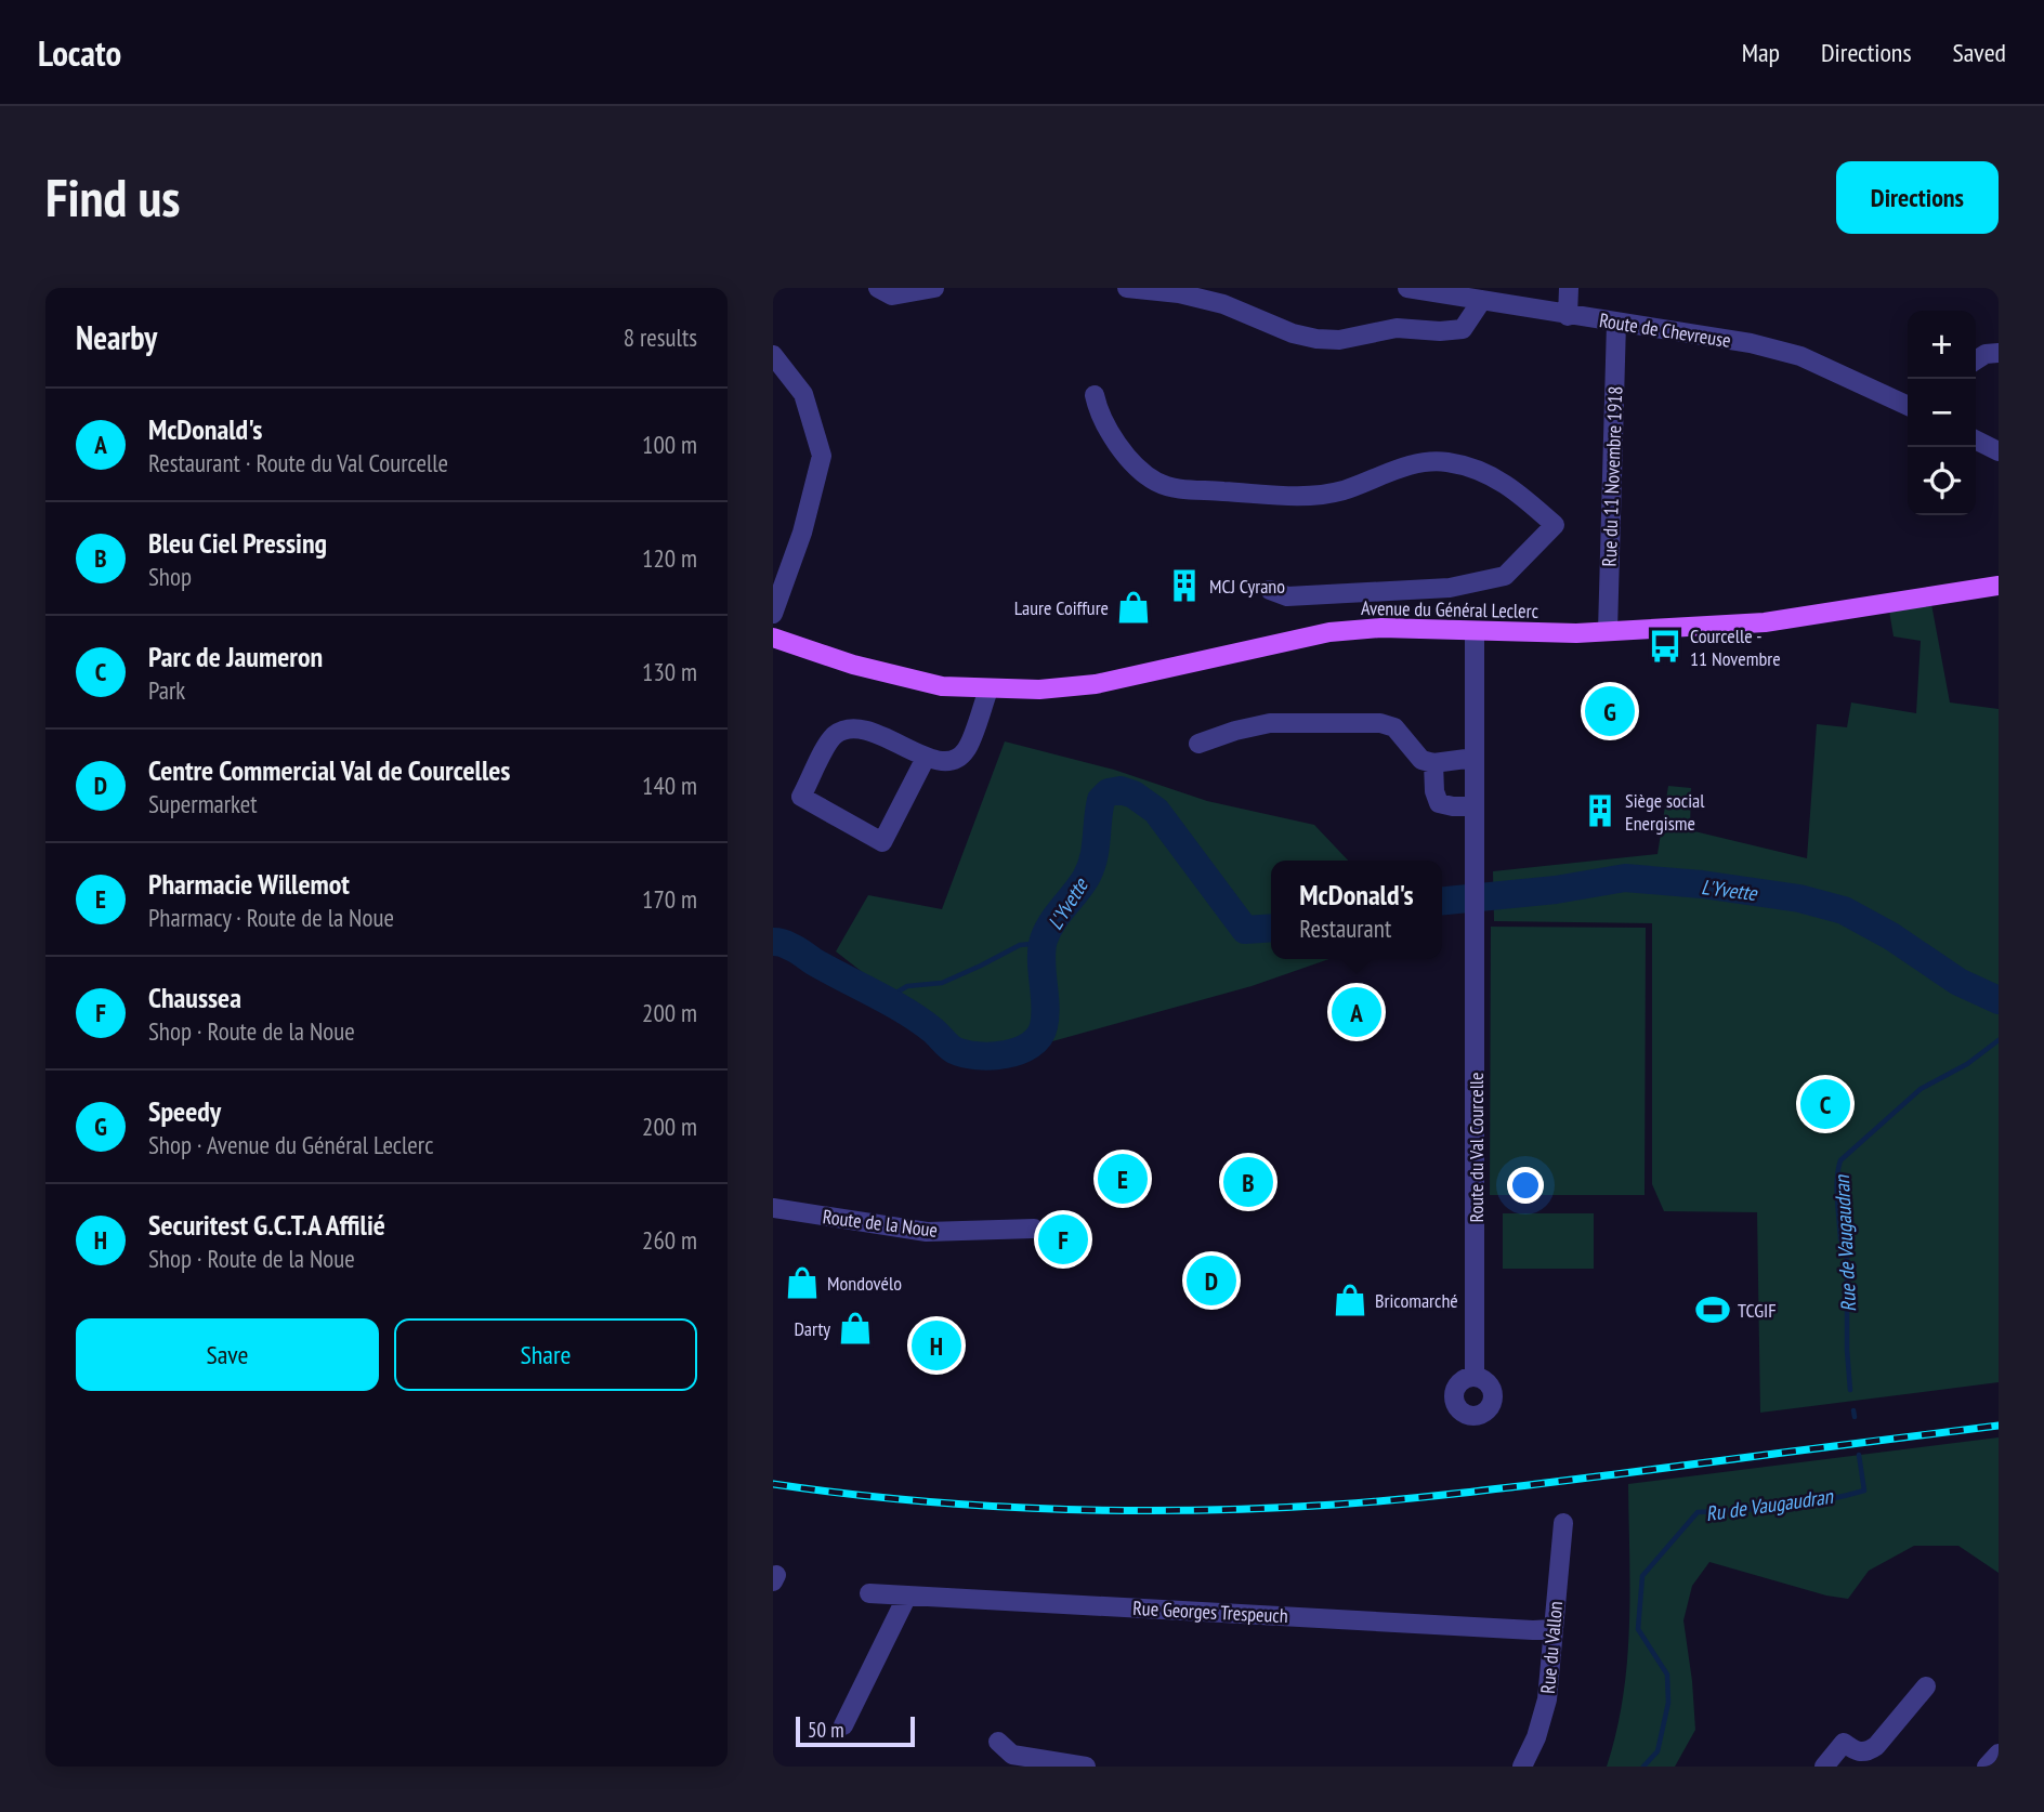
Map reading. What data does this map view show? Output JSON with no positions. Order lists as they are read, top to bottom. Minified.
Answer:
{"streets":{"main road":["Avenue du Général Leclerc"],"street":["Route de Chevreuse","Rue du 11 Novembre 1918","Route du Val Courcelle","Route de la Noue","Rue Georges Trespeuch","Rue du Vallon"]},"crossings":[["Route de Chevreuse","Rue du 11 Novembre 1918"],["Rue du 11 Novembre 1918","Avenue du Général Leclerc"],["Rue Georges Trespeuch","Rue du Vallon"]],"water":["L'Yvette","Rue de Vaugaudran","Ru de Vaugaudran"],"places":{"building":["MCJ Cyrano","Siège social Energisme"],"shop":["Laure Coiffure","Mondovélo","Bricomarché","Darty"],"bus stop":["Courcelle - 11 Novembre"],"sports":["TCGIF"]},"scale_bar":"50 m","page":{"header":"Locato","nav":["Map","Directions","Saved"],"buttons":["Directions",["Save","Share"]],"title":"Find us","heading":["Nearby","8 results"],"map_buttons":["+","−"],"list":[{"mark":"A","name":"McDonald's","note":"Restaurant · Route du Val Courcelle","value":"100 m"},{"mark":"B","name":"Bleu Ciel Pressing","note":"Shop","value":"120 m"},{"mark":"C","name":"Parc de Jaumeron","note":"Park","value":"130 m"},{"mark":"D","name":"Centre Commercial Val de Courcelles","note":"Supermarket","value":"140 m"},{"mark":"E","name":"Pharmacie Willemot","note":"Pharmacy · Route de la Noue","value":"170 m"},{"mark":"F","name":"Chaussea","note":"Shop · Route de la Noue","value":"200 m"},{"mark":"G","name":"Speedy","note":"Shop · Avenue du Général Leclerc","value":"200 m"},{"mark":"H","name":"Securitest G.C.T.A Affilié","note":"Shop · Route de la Noue","value":"260 m"}],"pins":["G","A","C","E","B","F","D","H"],"popup":["McDonald's","Restaurant"],"scale":"50 m"}}
